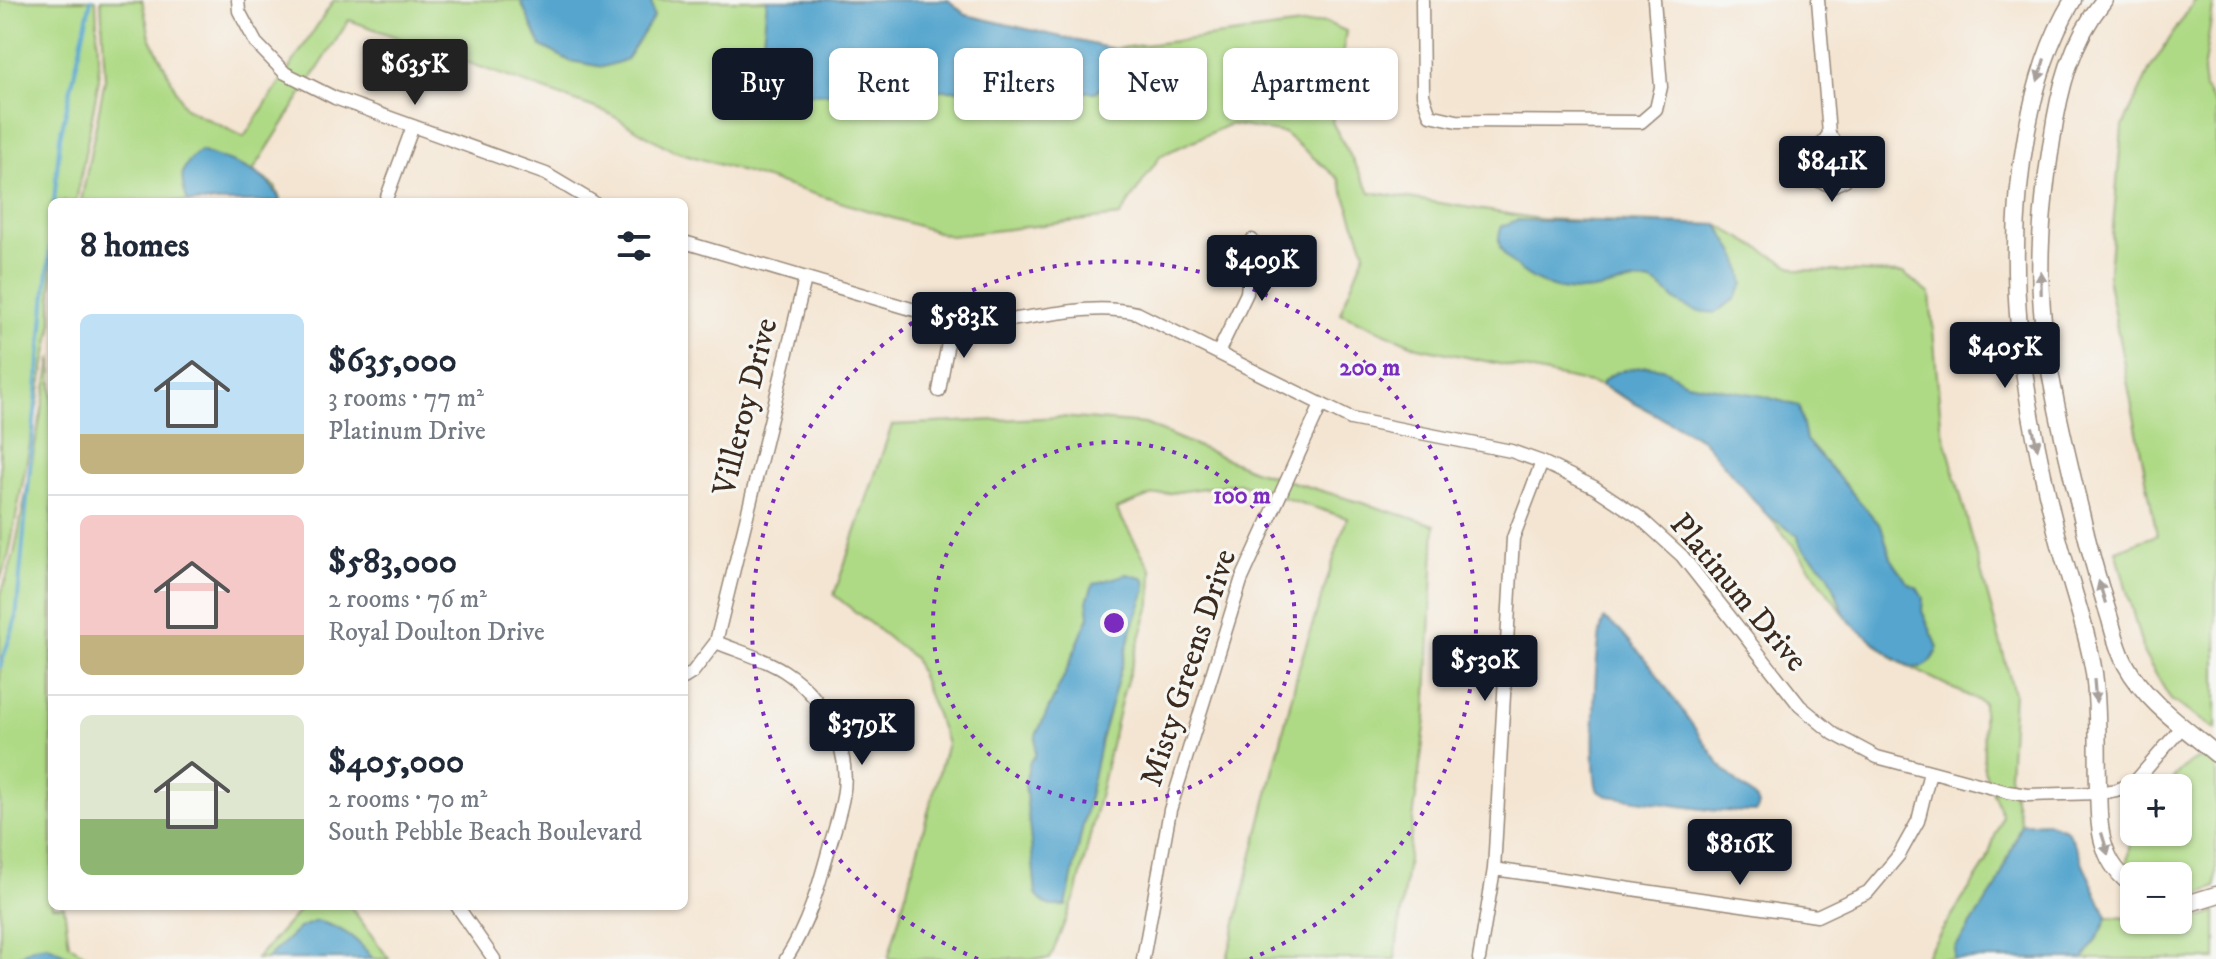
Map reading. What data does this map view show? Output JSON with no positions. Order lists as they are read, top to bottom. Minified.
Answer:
{"streets":{"street":["Villeroy Drive","Platinum Drive","Misty Greens Drive"]},"crossings":[["Villeroy Drive","Platinum Drive"],["Platinum Drive","Misty Greens Drive"]],"page":{"price":["$635K","$841K","$409K","$583K","$405K","$530K","$379K","$816K"],"chip":["Buy","Rent","Filters","New","Apartment"],"heading":"8 homes","list":[{"name":"$635,000","note":"3 rooms · 77 m² · Platinum Drive"},{"name":"$583,000","note":"2 rooms · 76 m² · Royal Doulton Drive"},{"name":"$405,000","note":"2 rooms · 70 m² · South Pebble Beach Boulevard"}],"map_buttons":["+","−"]},"rings":["200 m","100 m"]}
